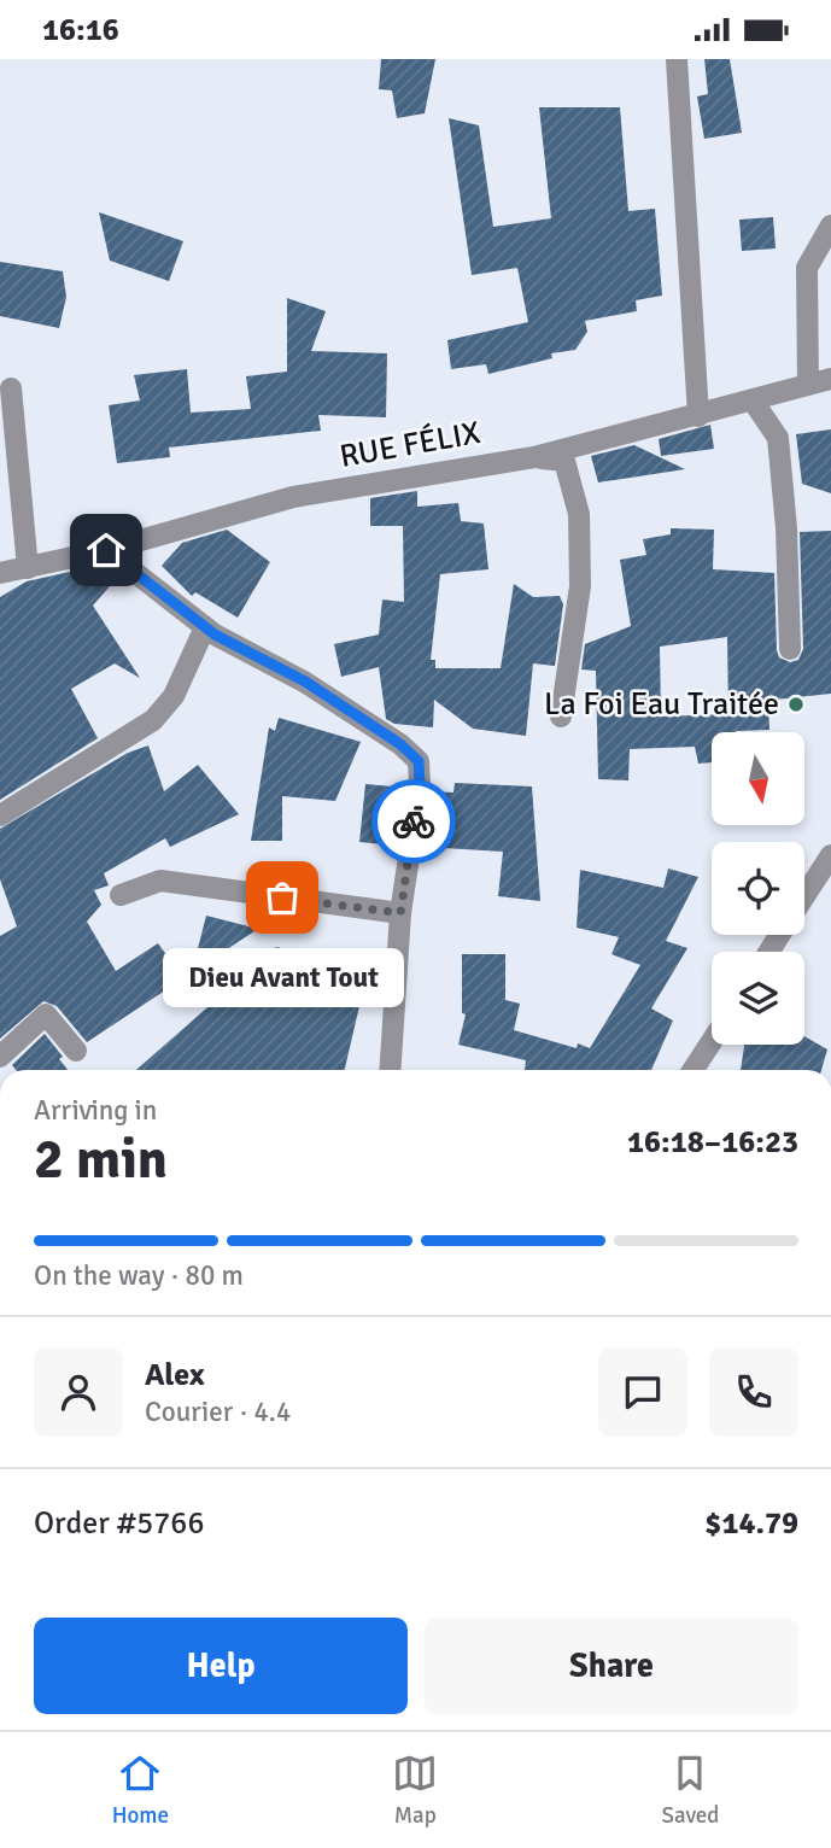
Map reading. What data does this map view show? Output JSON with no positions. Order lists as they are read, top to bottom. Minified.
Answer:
{"streets":{"street":["RUE FÉLIX"]},"places":["La Foi Eau Traitée","Dieu Avant Tout"],"north":"bottom","page":{"status":"16:16","bubble":"Dieu Avant Tout","heading":["2 min","Arriving in","16:18–16:23"],"panel":["Alex","Courier · 4.4","Order #5766","$14.79"],"bar":"On the way · 80 m","buttons":["Help","Share"],"tabs":["Home","Map","Saved"]}}
